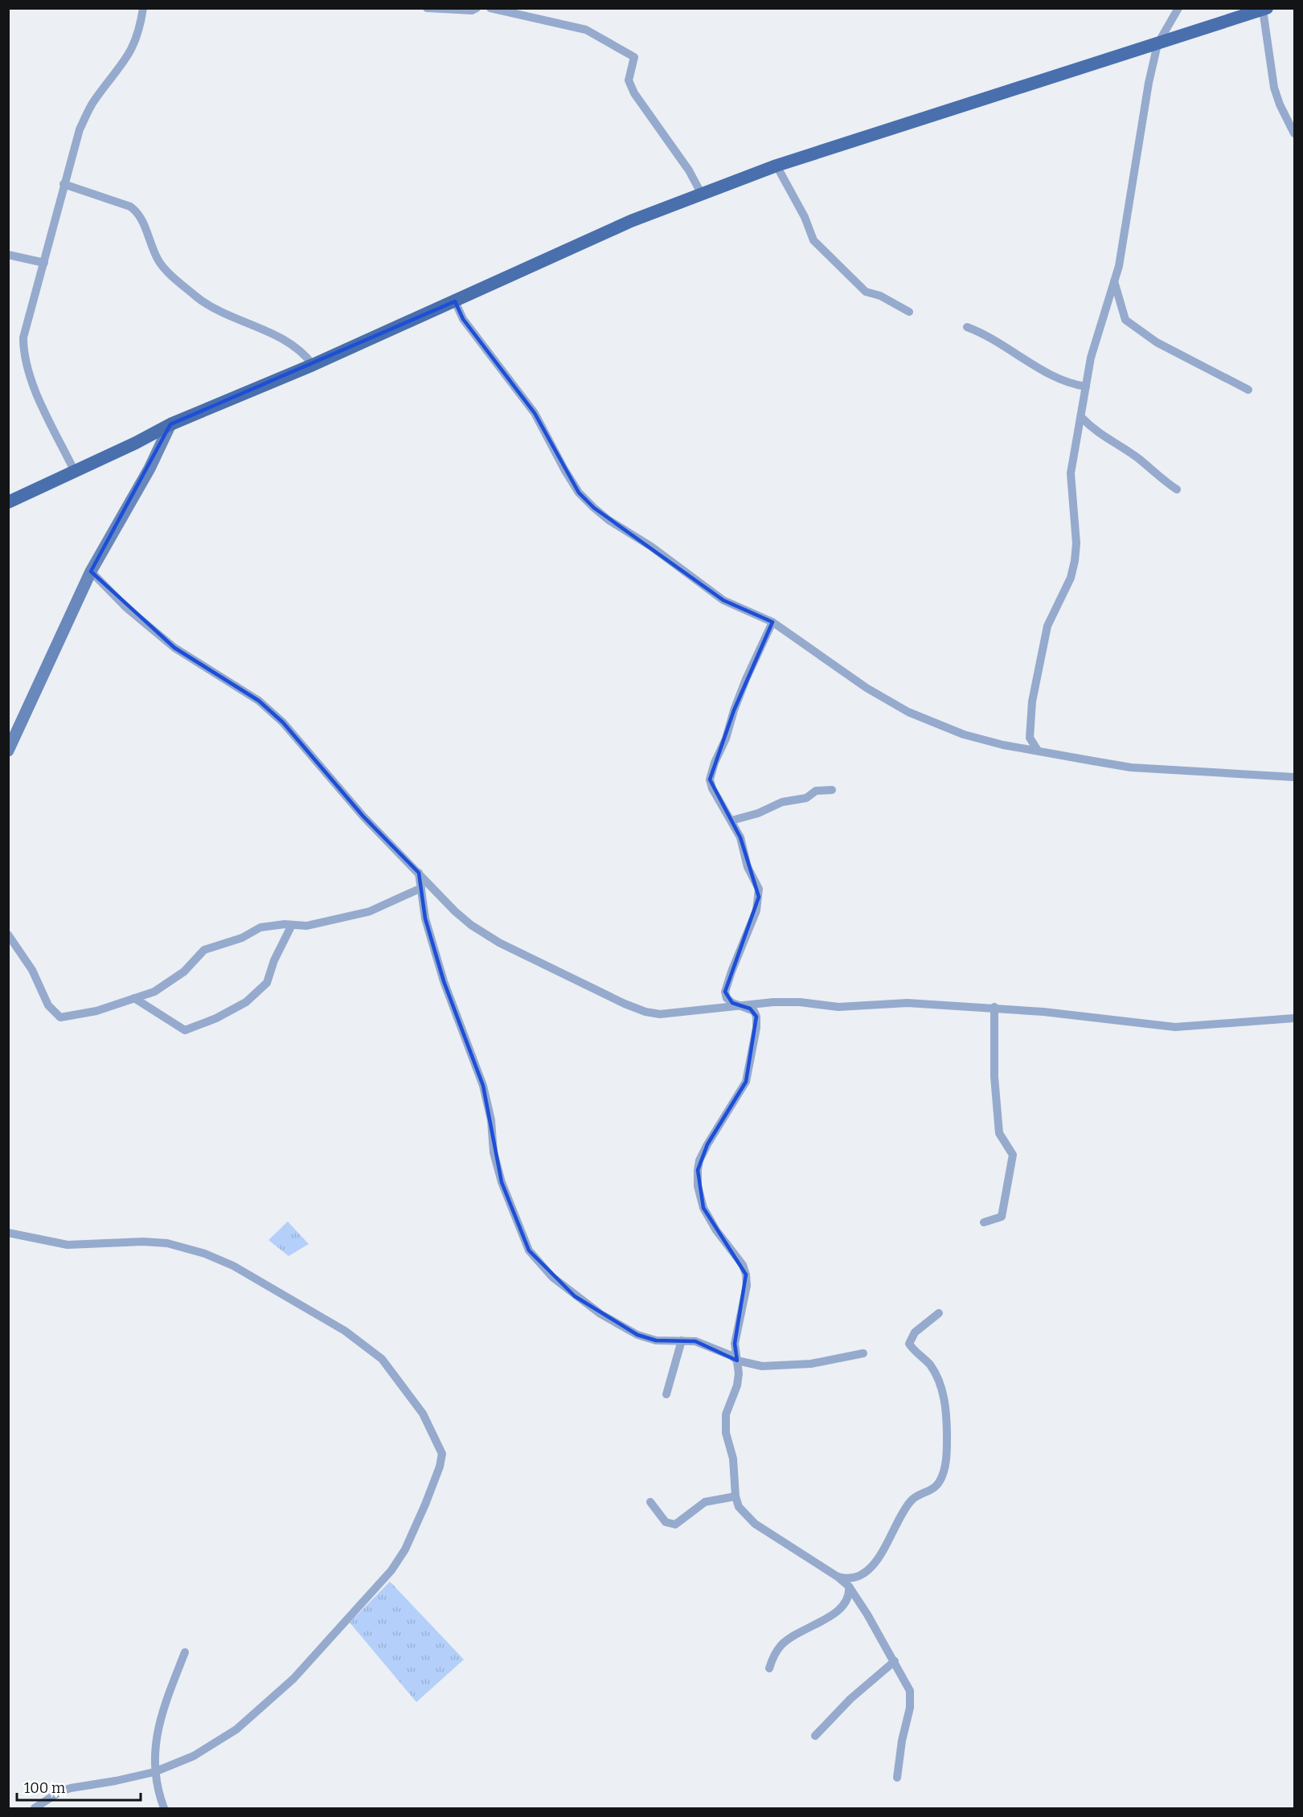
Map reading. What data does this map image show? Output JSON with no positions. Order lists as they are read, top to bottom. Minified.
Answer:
{"scale_bar":"100 m"}
